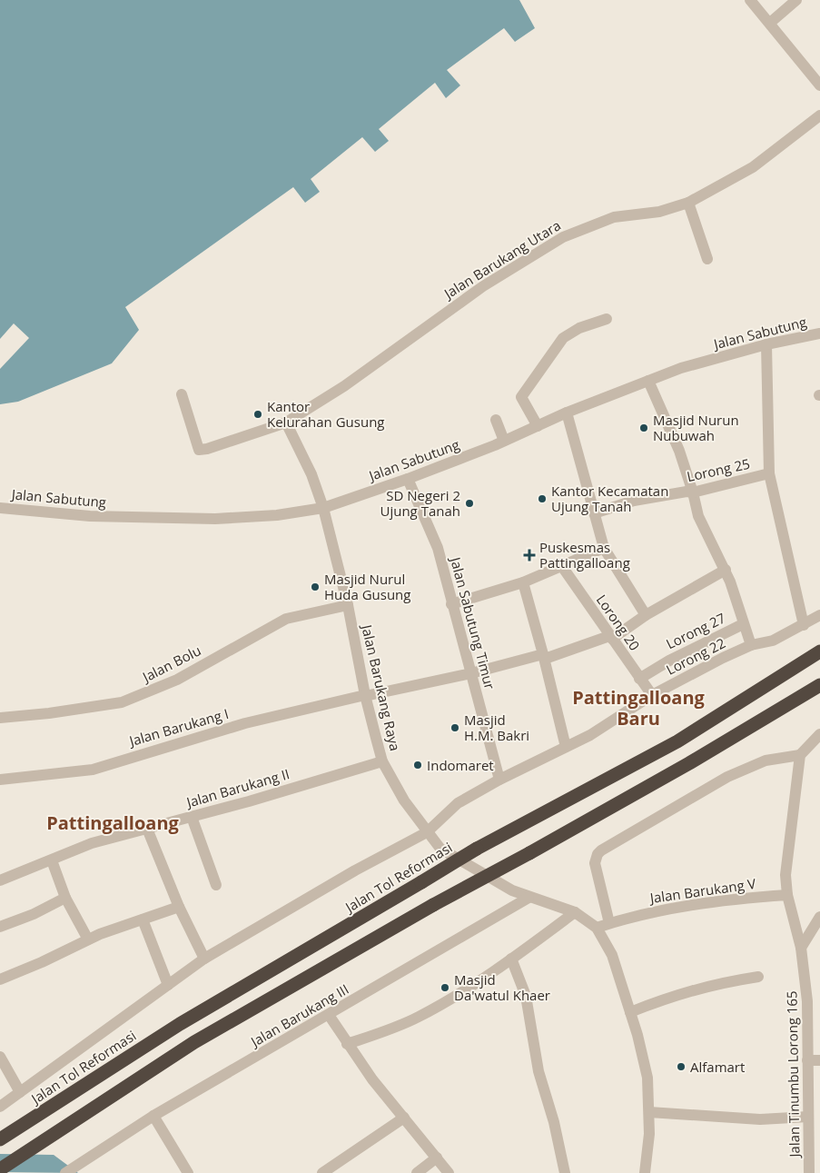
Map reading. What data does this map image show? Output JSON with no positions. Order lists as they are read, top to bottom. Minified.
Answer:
{"streets":{"highway":["Jalan Tol Reformasi"],"street":["Jalan Barukang Utara","Jalan Sabutung","Lorong 25","Lorong 20","Jalan Sabutung Timur","Lorong 27","Lorong 22","Jalan Bolu","Jalan Barukang Raya","Jalan Barukang I","Jalan Barukang II","Jalan Barukang V","Jalan Barukang III","Jalan Tinumbu Lorong 165"]},"crossings":[["Jalan Barukang Utara","Jalan Barukang Raya"],["Jalan Sabutung","Jalan Sabutung Timur"],["Jalan Sabutung","Jalan Barukang Raya"],["Lorong 20","Lorong 27"],["Lorong 20","Lorong 22"],["Lorong 20","Jalan Barukang I"],["Jalan Sabutung Timur","Lorong 22"],["Jalan Sabutung Timur","Jalan Barukang I"],["Lorong 22","Jalan Barukang Raya"],["Jalan Bolu","Jalan Barukang Raya"],["Jalan Barukang Raya","Jalan Barukang I"],["Jalan Barukang Raya","Jalan Barukang II"],["Jalan Barukang Raya","Jalan Barukang V"],["Jalan Barukang Raya","Jalan Barukang III"]],"districts":["Pattingalloang Baru","Pattingalloang"],"places":{"other":["Kantor Kelurahan Gusung","Masjid Nurun Nubuwah","Kantor Kecamatan Ujung Tanah","SD Negeri 2 Ujung Tanah","Masjid Nurul Huda Gusung","Masjid H.M. Bakri","Indomaret","Masjid Da'watul Khaer","Alfamart"],"health":["Puskesmas Pattingalloang"]}}
